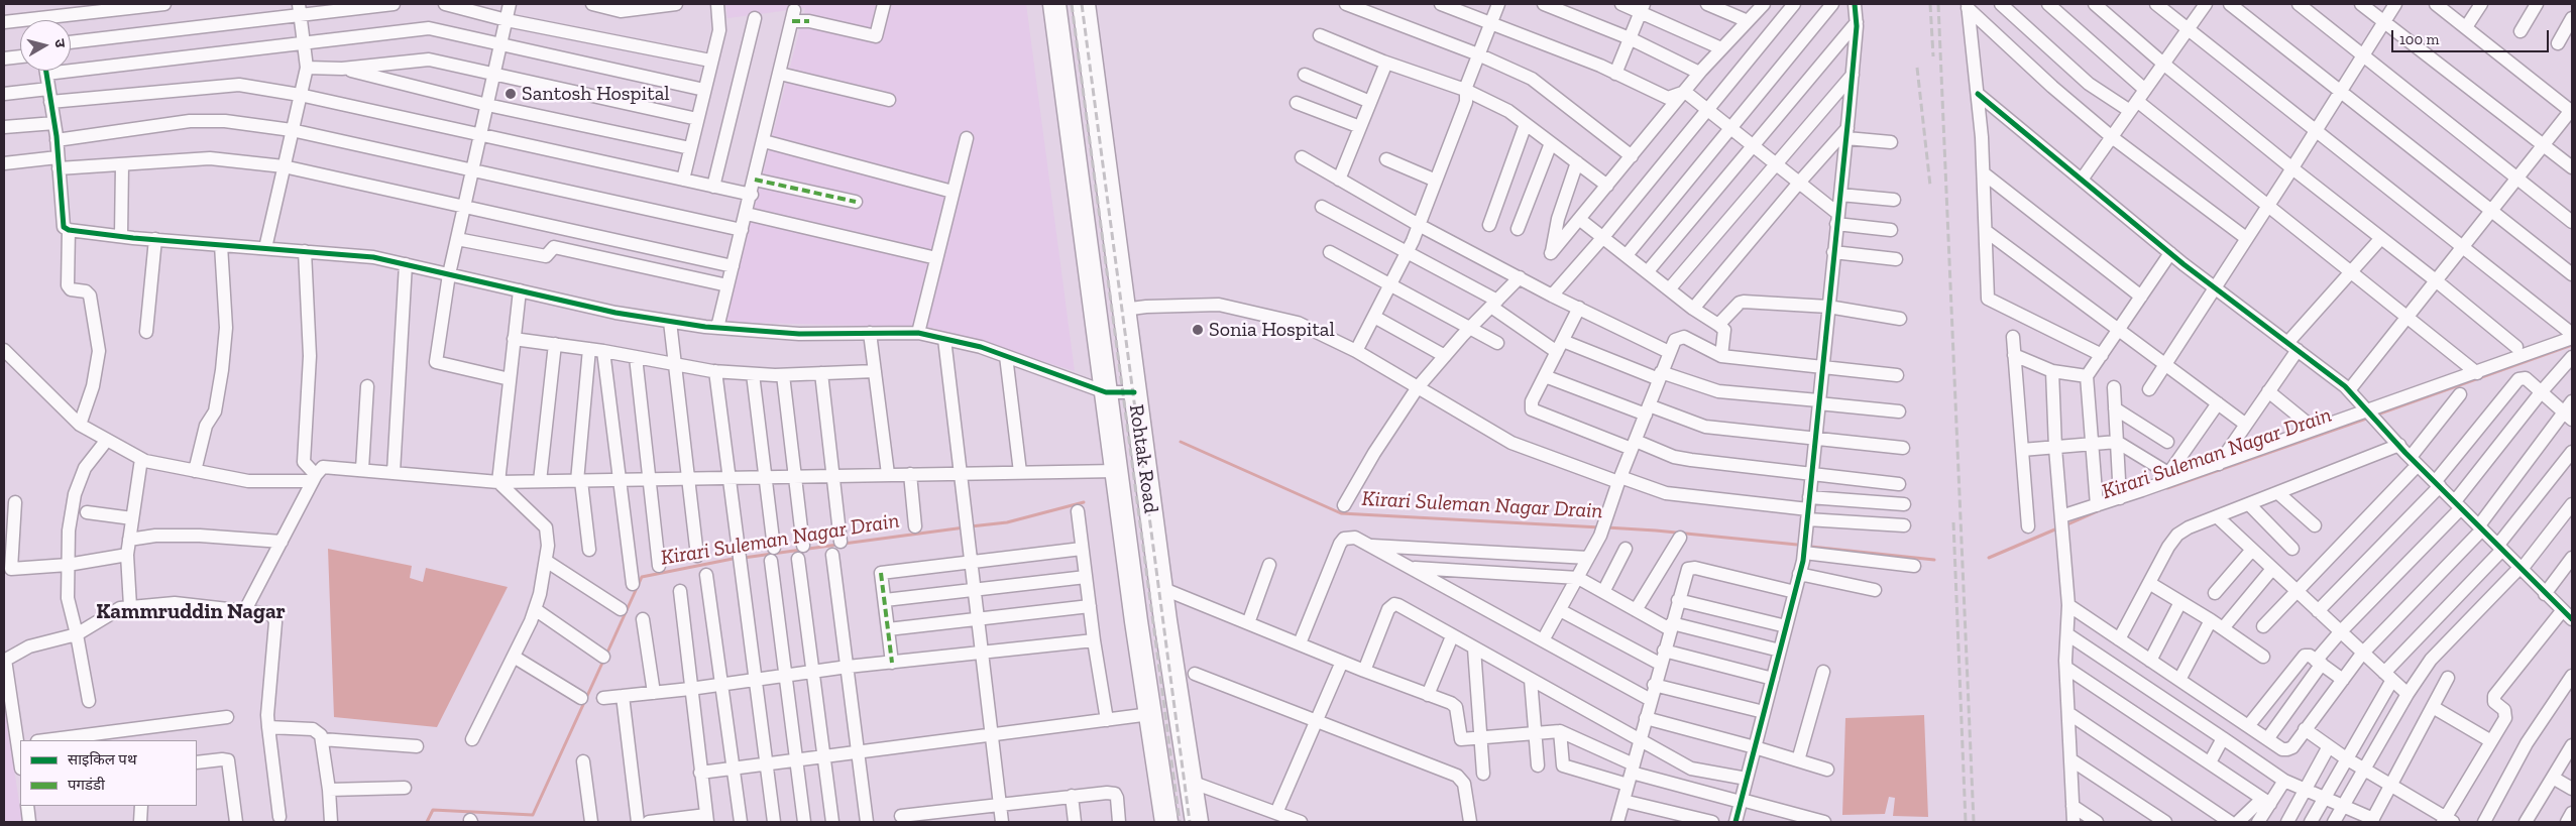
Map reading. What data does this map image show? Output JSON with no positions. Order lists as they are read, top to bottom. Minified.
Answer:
{"streets":{"highway":["Rohtak Road"]},"districts":["Kammruddin Nagar"],"water":["Kirari Suleman Nagar Drain"],"places":["Santosh Hospital","Sonia Hospital"],"legend":["साइकिल पथ","पगडंडी"],"scale_bar":"100 m","north":"right"}
